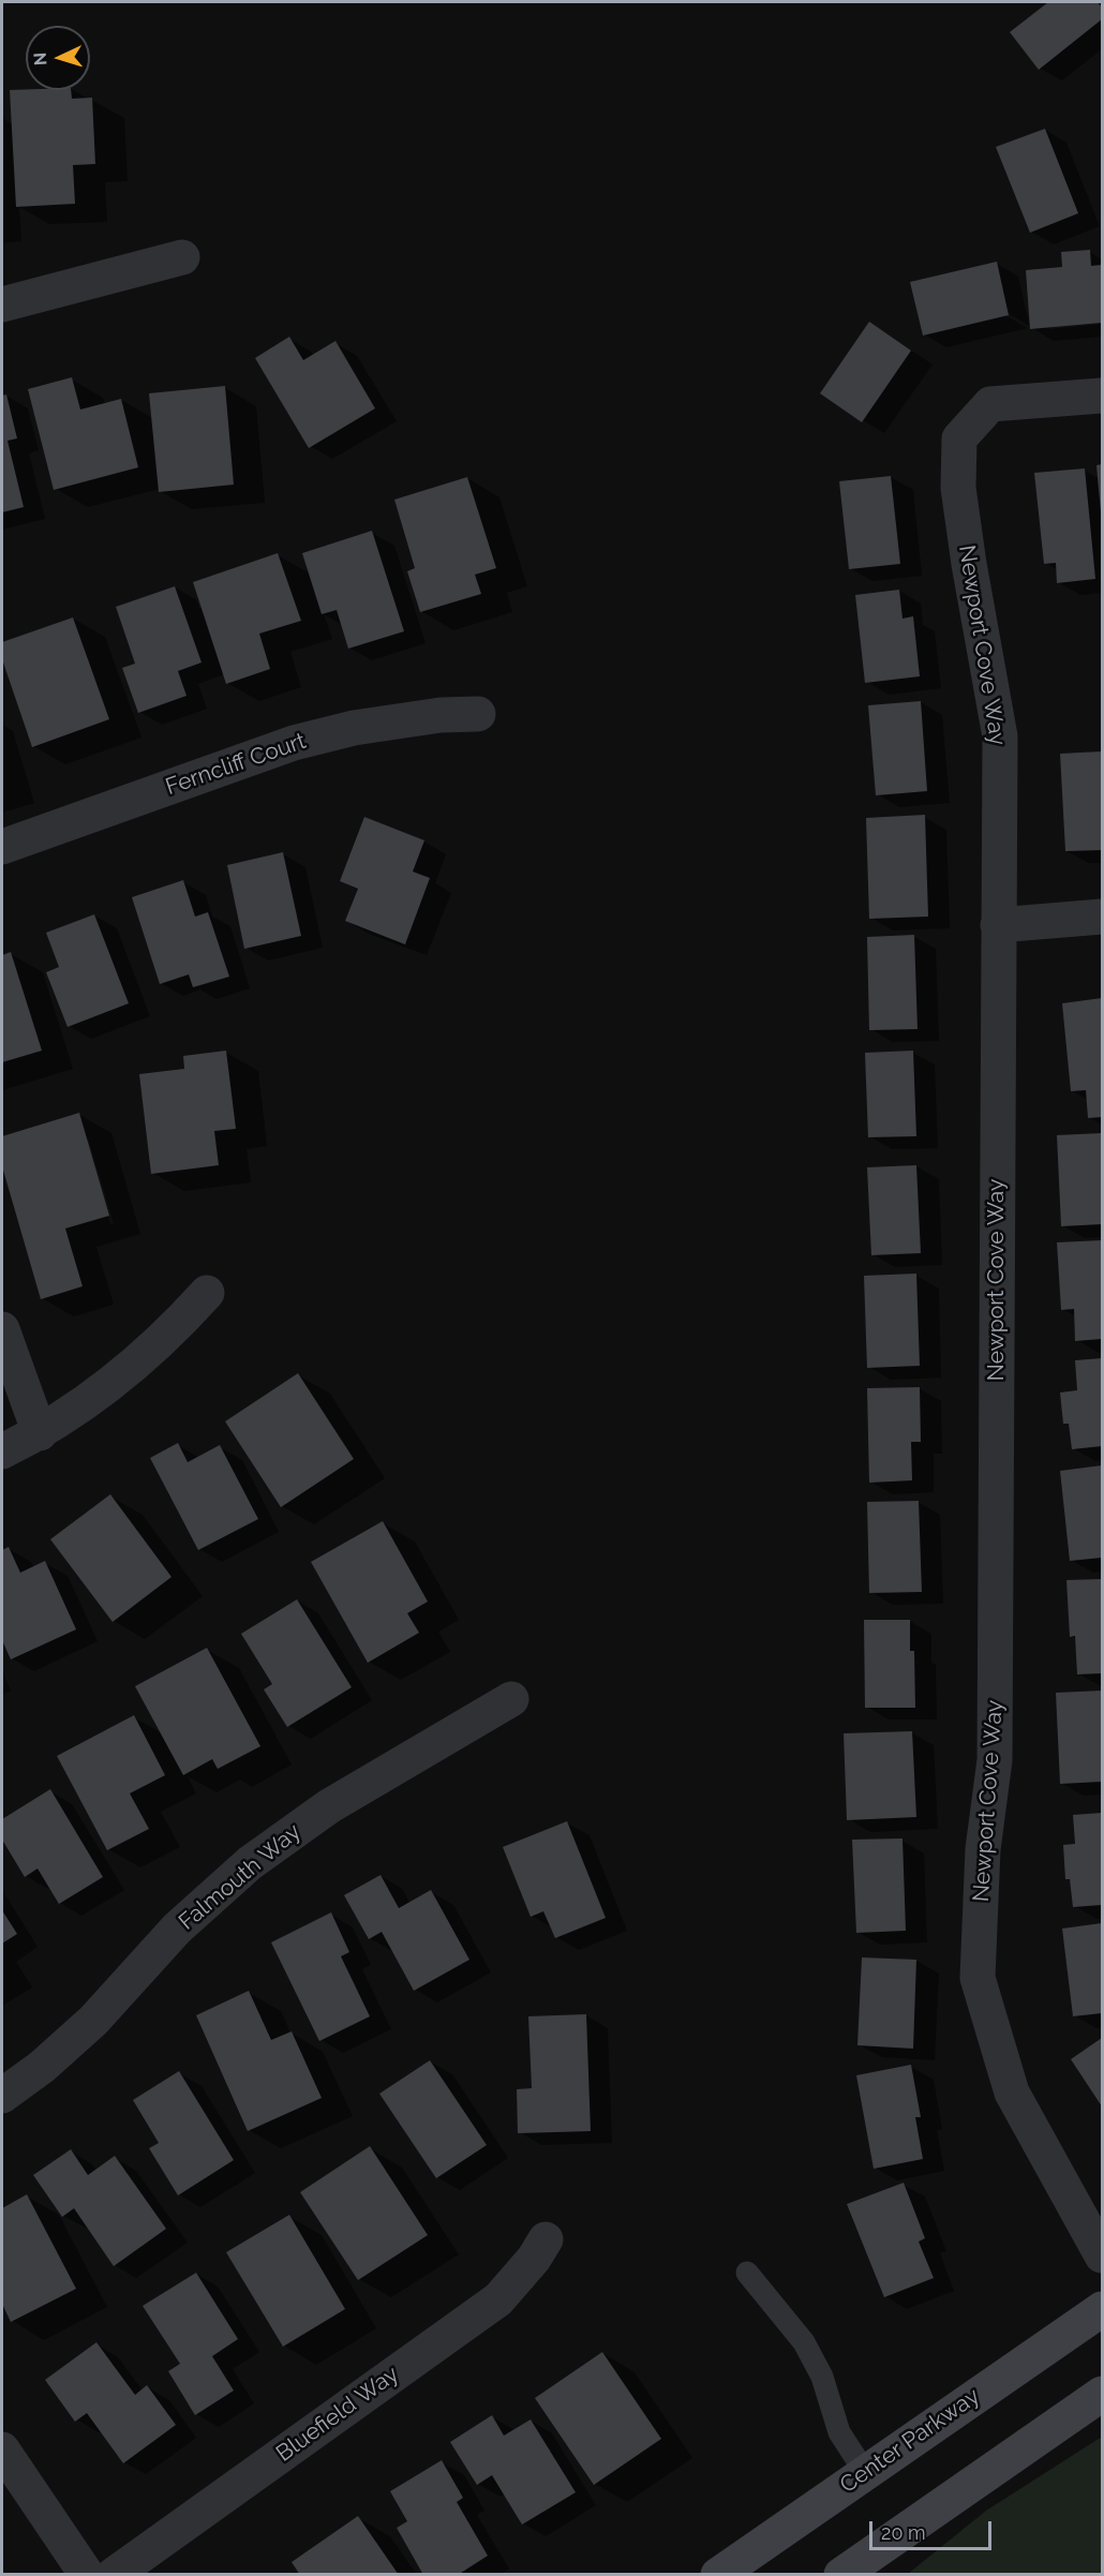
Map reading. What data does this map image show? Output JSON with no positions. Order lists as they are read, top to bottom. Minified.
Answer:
{"streets":{"main road":["Center Parkway"],"street":["Newport Cove Way","Ferncliff Court","Falmouth Way","Bluefield Way"]},"scale_bar":"20 m","north":"left"}
